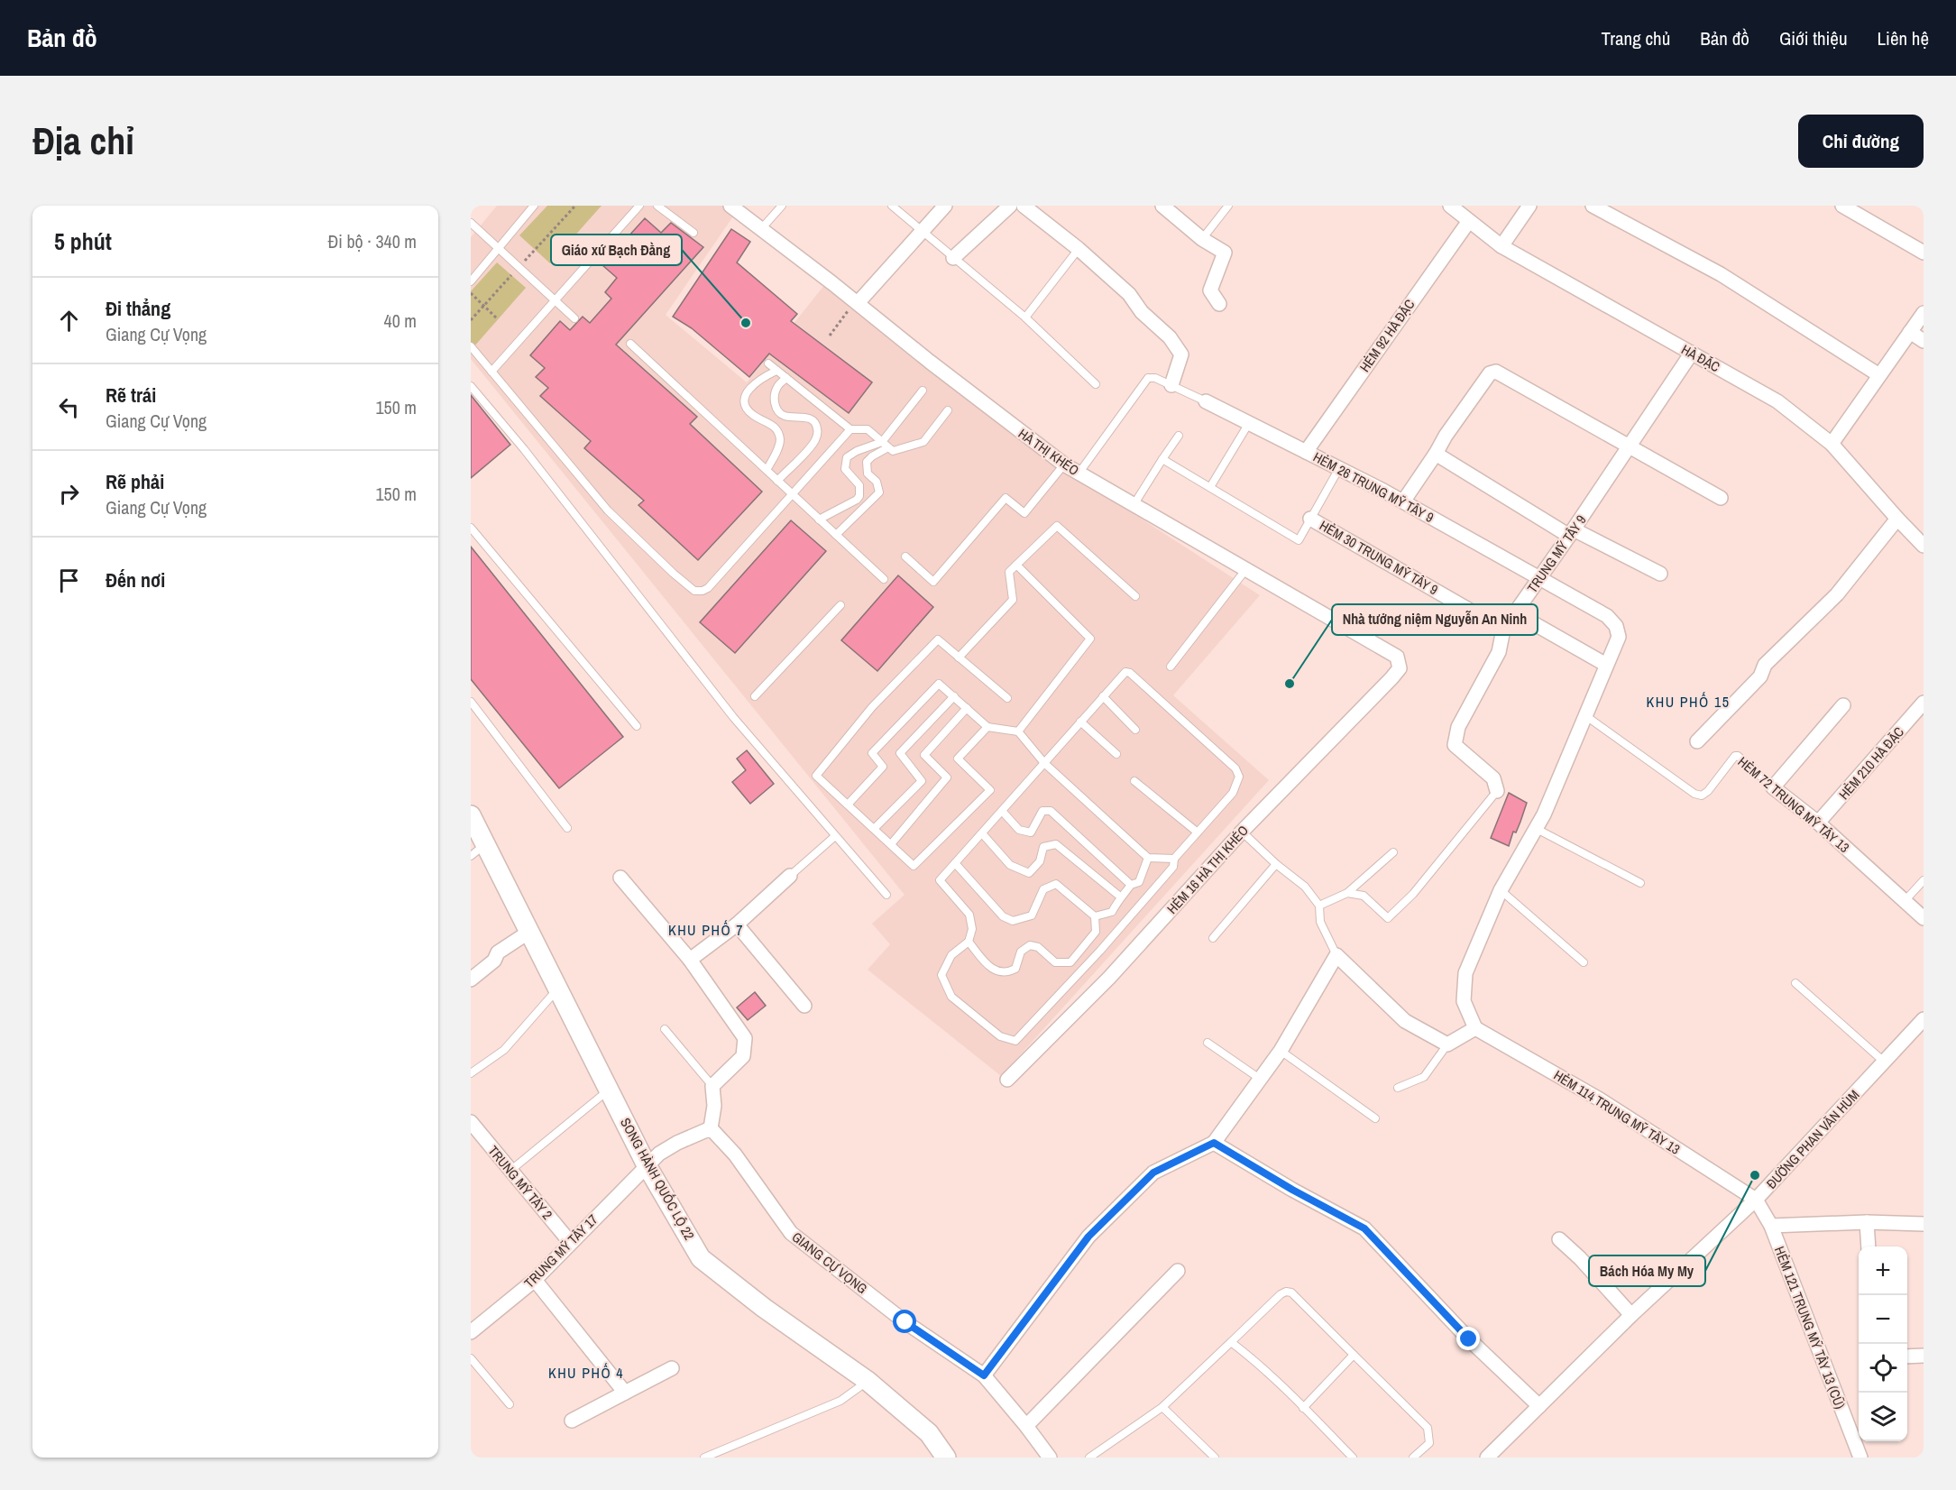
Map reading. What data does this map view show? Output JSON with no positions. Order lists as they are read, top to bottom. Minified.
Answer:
{"streets":{"street":["HẺM 92 HÀ ĐẶC","HÀ ĐẶC","HÀ THỊ KHÉO","HẺM 26 TRUNG MỸ TÂY 9","TRUNG MỸ TÂY 9","HẺM 30 TRUNG MỸ TÂY 9","HẺM 210 HÀ ĐẶC","HẺM 72 TRUNG MỸ TÂY 13","HẺM 16 HÀ THỊ KHÉO","HẺM 114 TRUNG MỸ TÂY 13","ĐƯỜNG PHAN VĂN HÙM","SONG HÀNH QUỐC LỘ 22","TRUNG MỸ TÂY 2","TRUNG MỸ TÂY 17","GIANG CỰ VỌNG","HẺM 121 TRUNG MỸ TÂY 13 (CŨ)"]},"crossings":[["HẺM 92 HÀ ĐẶC","HÀ ĐẶC"],["HẺM 92 HÀ ĐẶC","HẺM 26 TRUNG MỸ TÂY 9"],["HÀ ĐẶC","TRUNG MỸ TÂY 9"],["HÀ THỊ KHÉO","HẺM 16 HÀ THỊ KHÉO"],["HẺM 26 TRUNG MỸ TÂY 9","TRUNG MỸ TÂY 9"],["HẺM 26 TRUNG MỸ TÂY 9","HẺM 72 TRUNG MỸ TÂY 13"],["HẺM 26 TRUNG MỸ TÂY 9","HẺM 114 TRUNG MỸ TÂY 13"],["TRUNG MỸ TÂY 9","HẺM 30 TRUNG MỸ TÂY 9"],["HẺM 210 HÀ ĐẶC","HẺM 72 TRUNG MỸ TÂY 13"],["HẺM 114 TRUNG MỸ TÂY 13","ĐƯỜNG PHAN VĂN HÙM"],["HẺM 114 TRUNG MỸ TÂY 13","HẺM 121 TRUNG MỸ TÂY 13 (CŨ)"],["ĐƯỜNG PHAN VĂN HÙM","HẺM 121 TRUNG MỸ TÂY 13 (CŨ)"],["SONG HÀNH QUỐC LỘ 22","TRUNG MỸ TÂY 17"],["TRUNG MỸ TÂY 2","TRUNG MỸ TÂY 17"]],"districts":["KHU PHỐ 15","KHU PHỐ 7","KHU PHỐ 4"],"places":["Giáo xứ Bạch Đằng","Nhà tưởng niệm Nguyễn An Ninh","Bách Hóa My My"],"page":{"header":"Bản đồ","nav":["Trang chủ","Bản đồ","Giới thiệu","Liên hệ"],"buttons":"Chỉ đường","title":"Địa chỉ","heading":["5 phút","Đi bộ · 340 m"],"list":[["Đi thẳng","Giang Cự Vọng","40 m"],["Rẽ trái","Giang Cự Vọng","150 m"],["Rẽ phải","Giang Cự Vọng","150 m"],"Đến nơi"],"map_buttons":["+","−"]}}
